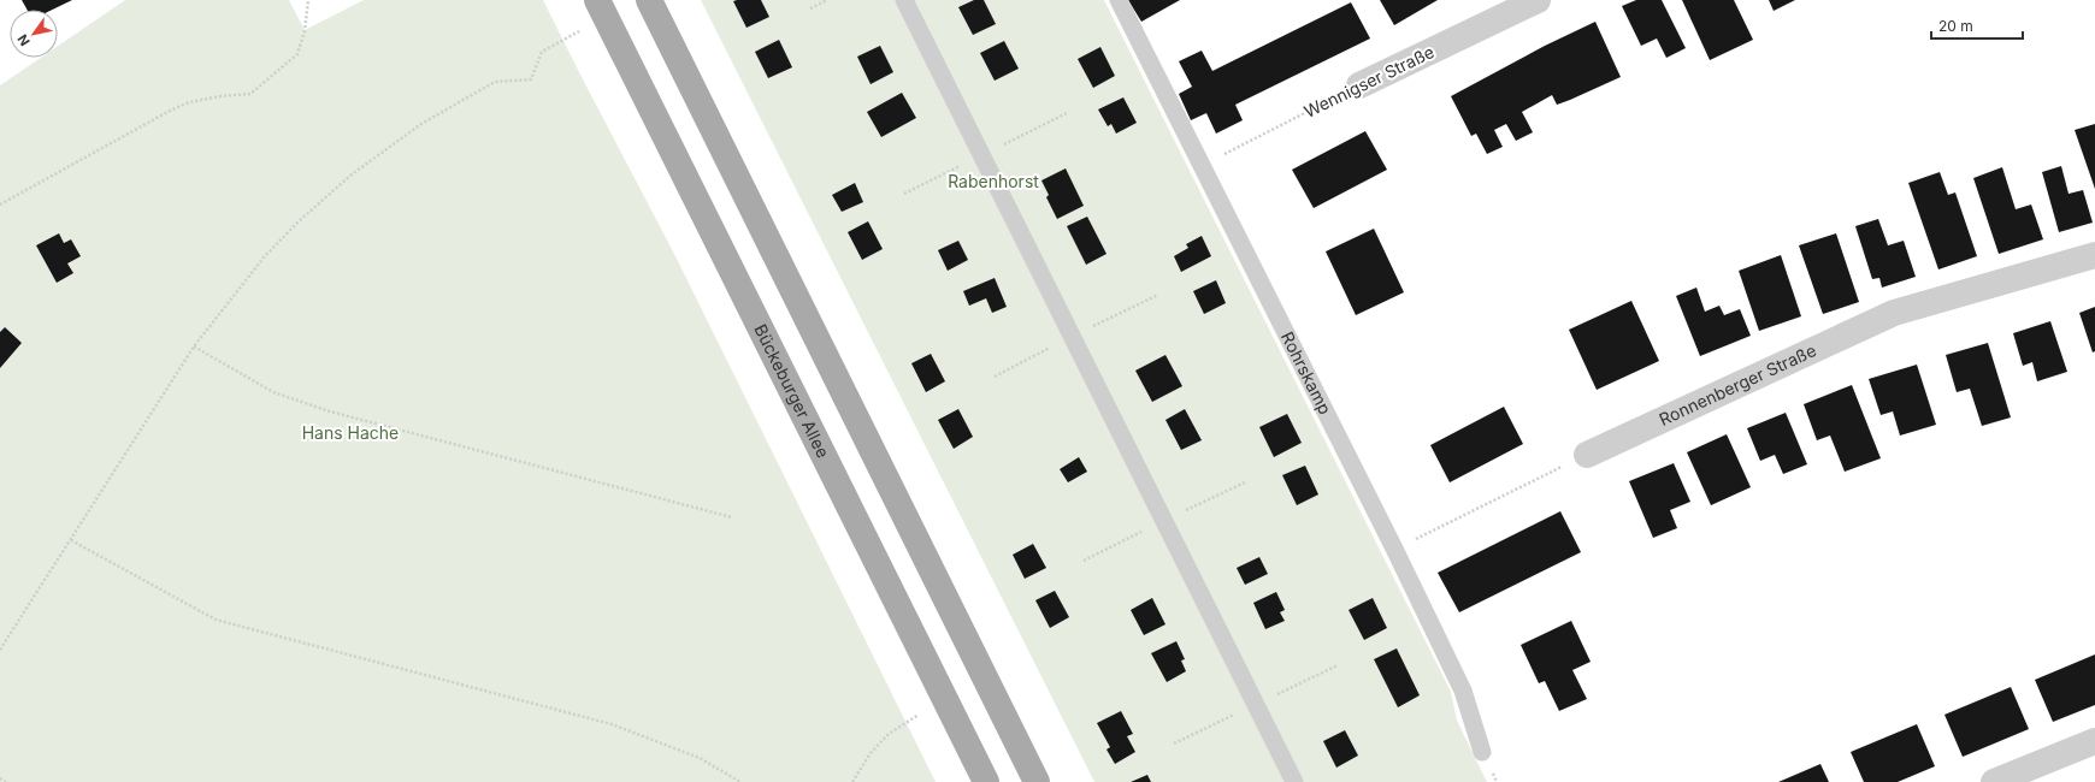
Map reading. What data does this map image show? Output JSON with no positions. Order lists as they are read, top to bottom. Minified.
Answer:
{"streets":{"main road":["Bückeburger Allee"],"street":["Wennigser Straße","Ronnenberger Straße"],"lane":["Rohrskamp"]},"crossings":[["Wennigser Straße","Rohrskamp"]],"parks":["Rabenhorst","Hans Hache"],"scale_bar":"20 m","north":"bottom left"}
